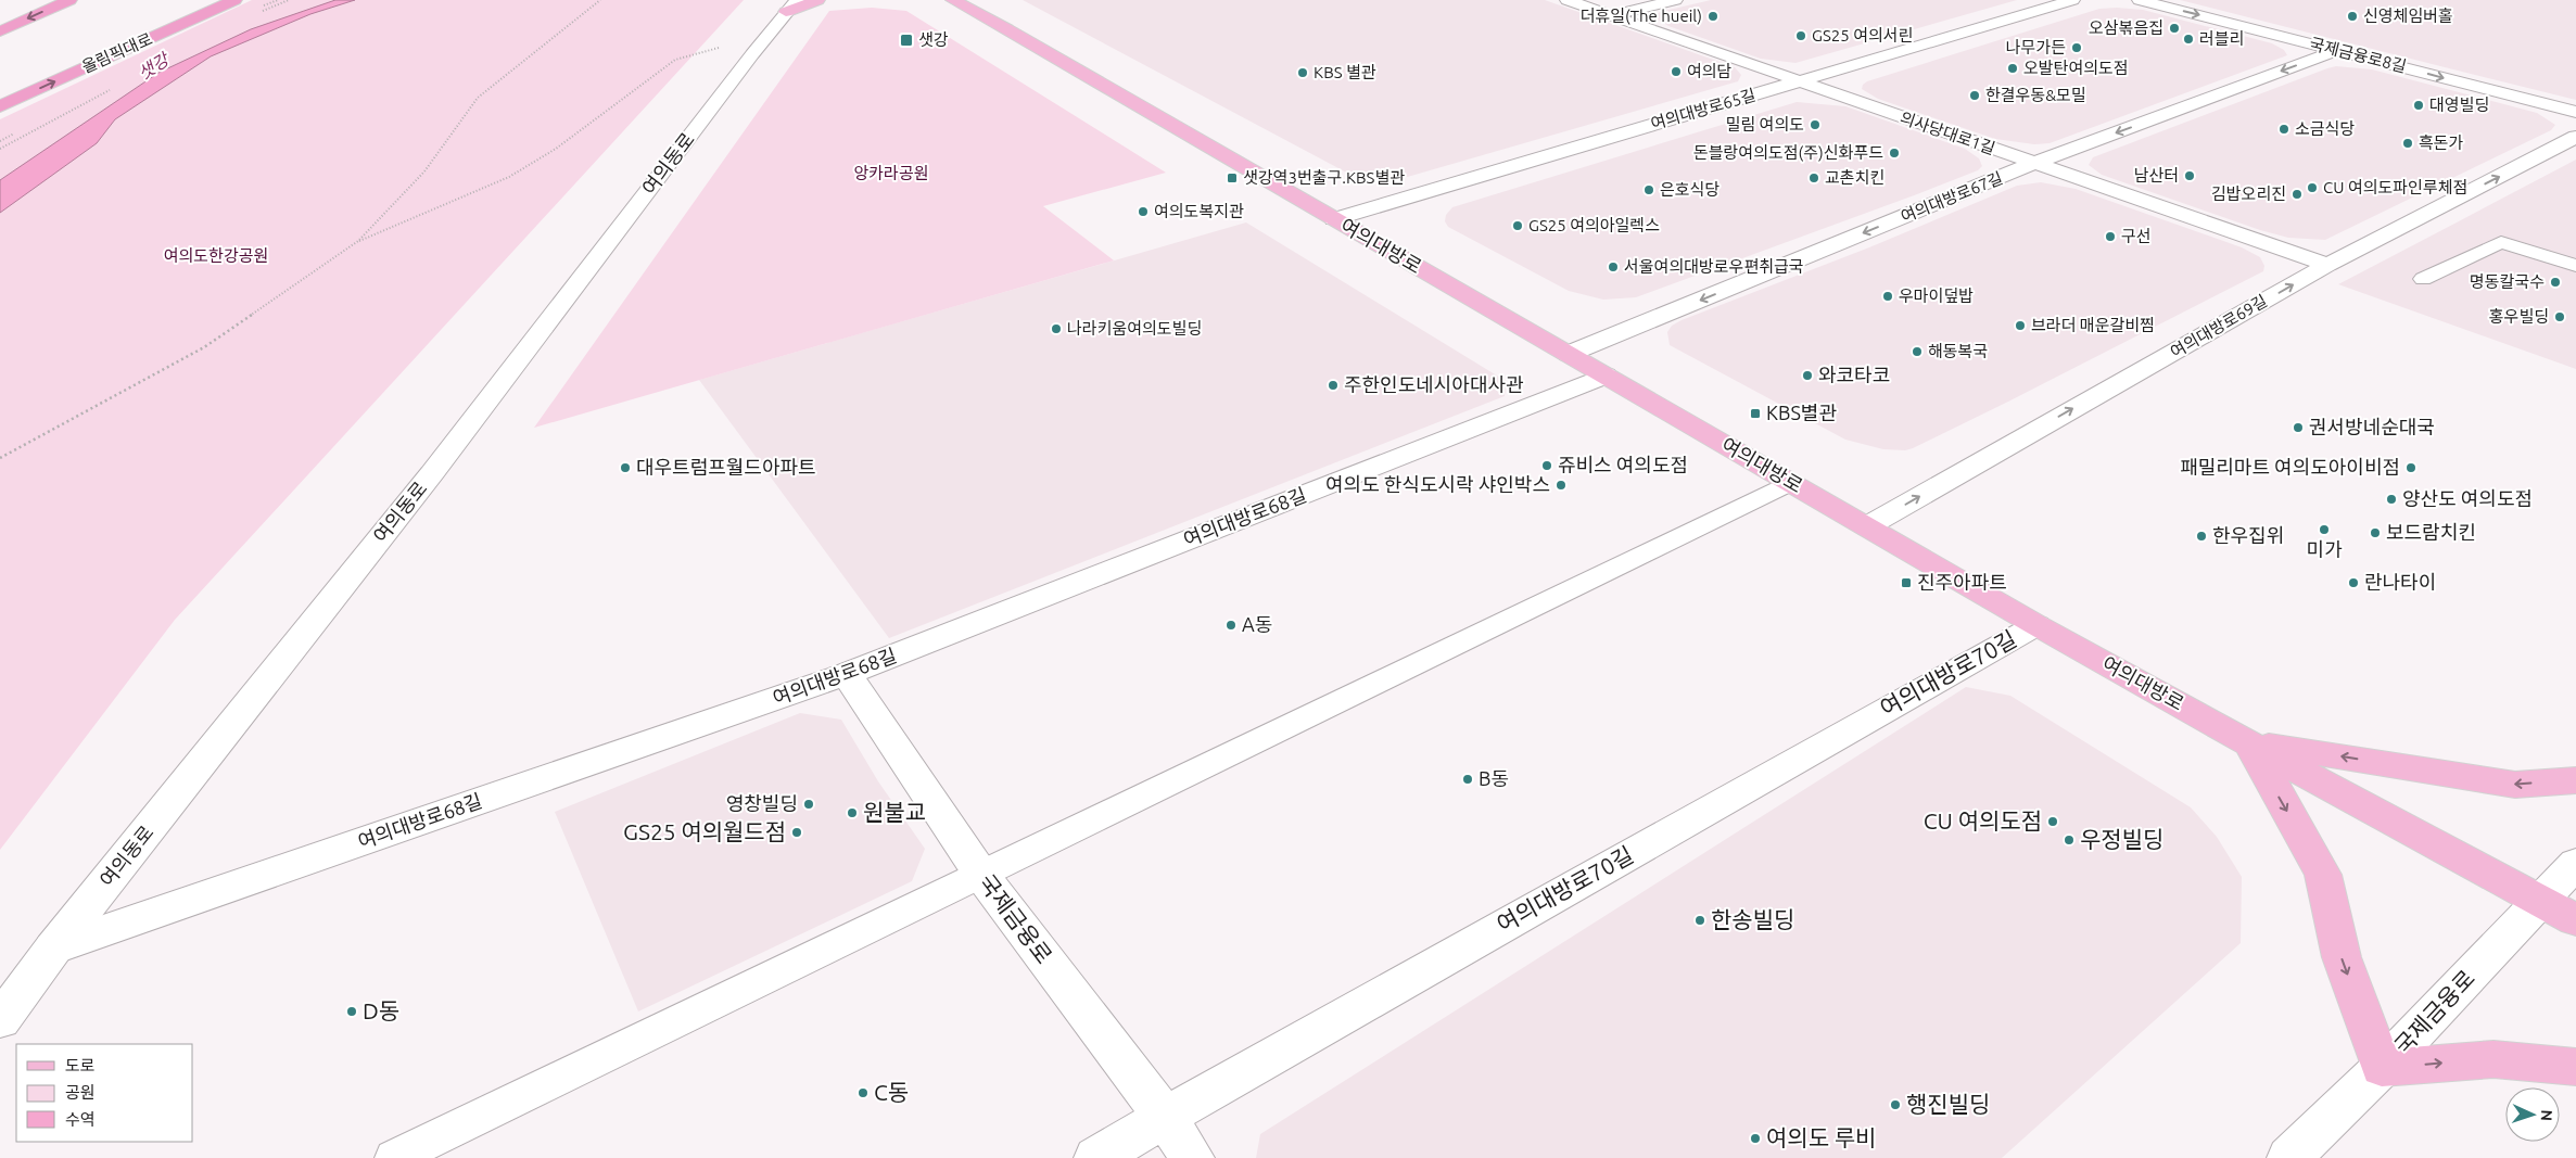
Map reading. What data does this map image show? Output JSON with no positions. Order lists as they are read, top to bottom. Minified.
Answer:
{"streets":{"highway":["올림픽대로"],"main road":["여의대방로"],"street":["국제금융로8길","여의대방로65길","의사당대로1길","여의동로","여의대방로67길","여의대방로69길","여의대방로68길","여의대방로70길","국제금융로"]},"crossings":[["국제금융로8길","여의대방로67길"],["여의대방로65길","의사당대로1길"],["여의대방로65길","여의대방로"],["의사당대로1길","여의대방로67길"],["의사당대로1길","여의대방로69길"],["여의동로","여의대방로68길"],["여의대방로67길","여의대방로"],["여의대방로","여의대방로69길"],["여의대방로","여의대방로68길"],["여의대방로","여의대방로70길"],["여의대방로","국제금융로"],["여의대방로68길","국제금융로"],["여의대방로70길","국제금융로"]],"one_way":["올림픽대로","국제금융로8길","여의대방로67길","여의대방로69길"],"water":["샛강"],"parks":["앙카라공원","여의도한강공원"],"places":{"other":["더휴일(The hueil)","신영체임버홀","오삼볶음집","GS25 여의서린","러블리","나무가든","오발탄여의도점","여의담","KBS 별관","한결우동&모밀","대영빌딩","밀림 여의도","소금식당","흑돈가","돈블랑여의도점(주)신화푸드","남산터","교촌치킨","CU 여의도파인루체점","은호식당","김밥오리진","여의도복지관","GS25 여의아일렉스","구선","서울여의대방로우편취급국","명동칼국수","우마이덮밥","홍우빌딩","브라더 매운갈비찜","나라키움여의도빌딩","해동복국","와코타코","주한인도네시아대사관","권서방네순대국","쥬비스 여의도점","대우트럼프월드아파트","패밀리마트 여의도아이비점","여의도 한식도시락 샤인박스","양산도 여의도점","미가","보드람치킨","한우집위","란나타이","A동","B동","영창빌딩","원불교","CU 여의도점","GS25 여의월드점","우정빌딩","한송빌딩","D동","C동","행진빌딩","여의도 루비"],"transit":["샛강","샛강역3번출구.KBS별관","KBS별관","진주아파트"]},"legend":["도로","공원","수역"],"north":"right"}
